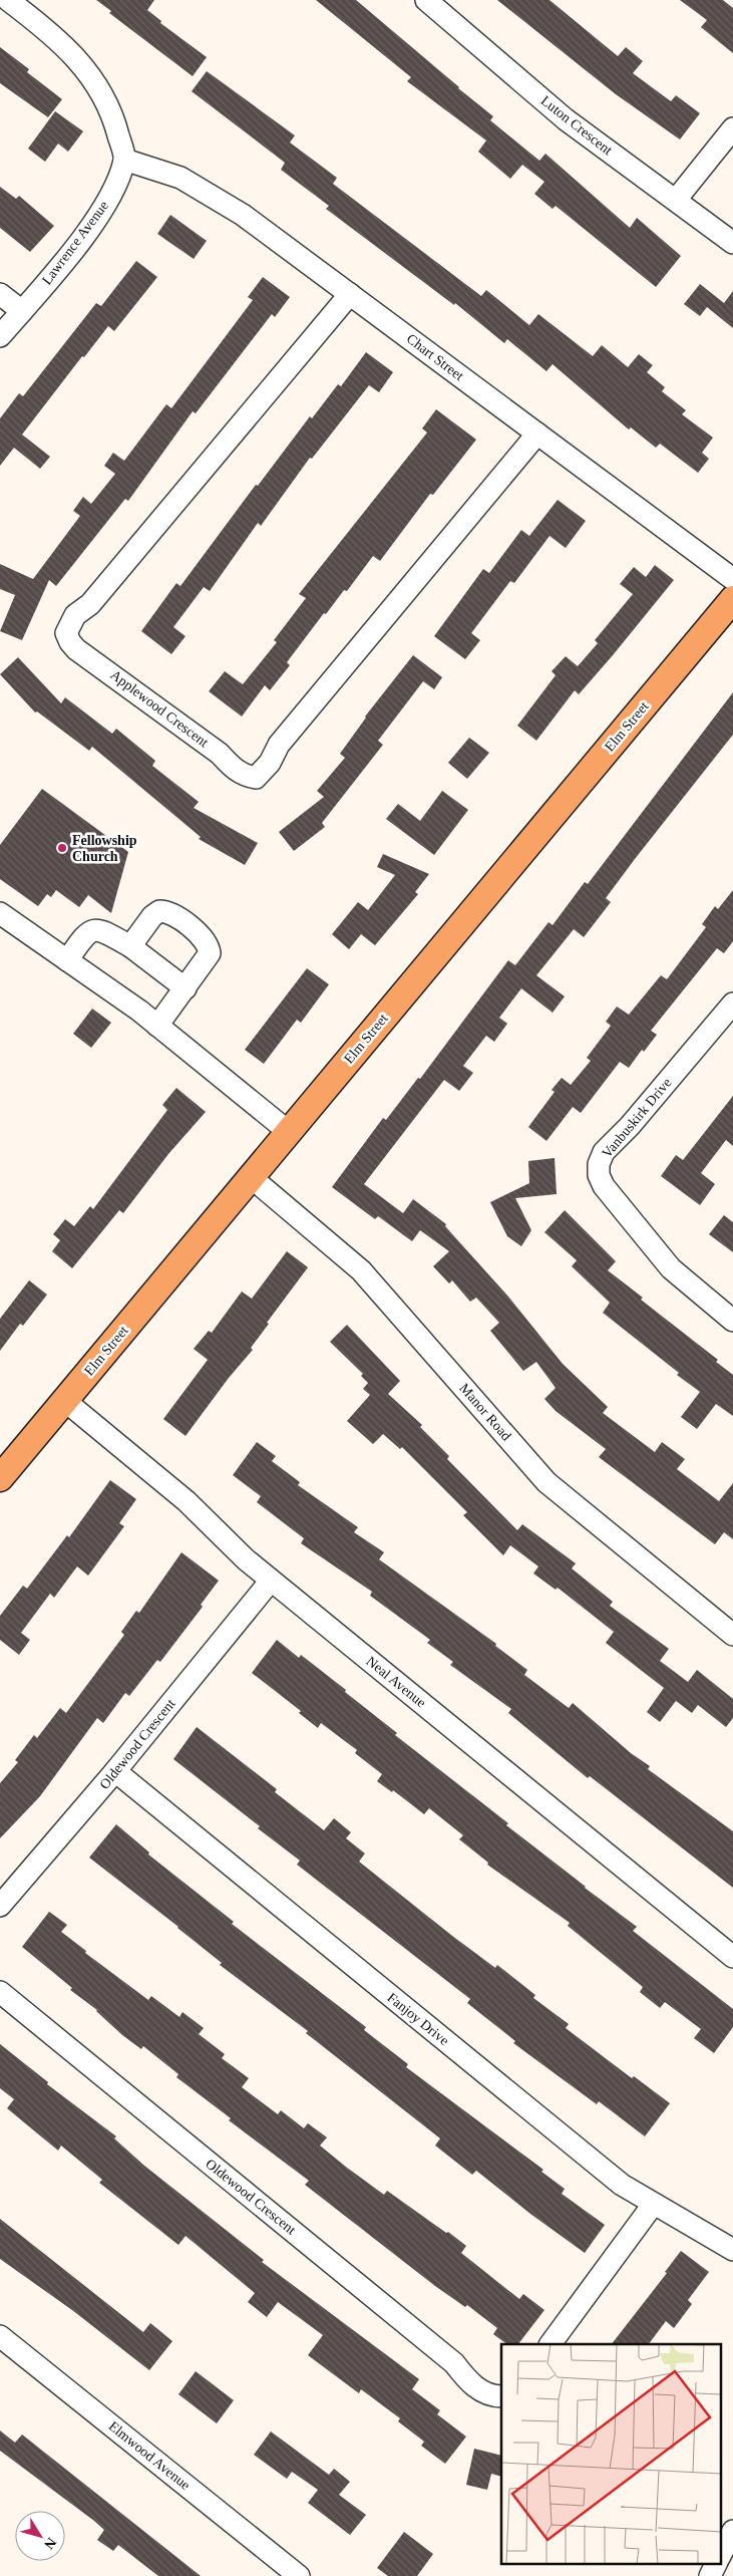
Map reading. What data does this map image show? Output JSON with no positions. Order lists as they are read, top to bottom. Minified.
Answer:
{"streets":{"main road":["Elm Street"],"street":["Luton Crescent","Lawrence Avenue","Chart Street","Applewood Crescent","Vanbuskirk Drive","Manor Road","Neal Avenue","Oldewood Crescent","Fanjoy Drive","Elmwood Avenue"]},"crossings":[["Lawrence Avenue","Chart Street"],["Chart Street","Applewood Crescent"],["Elm Street","Manor Road"],["Elm Street","Neal Avenue"],["Neal Avenue","Oldewood Crescent"],["Oldewood Crescent","Fanjoy Drive"]],"places":["Fellowship Church"],"north":"bottom right"}
